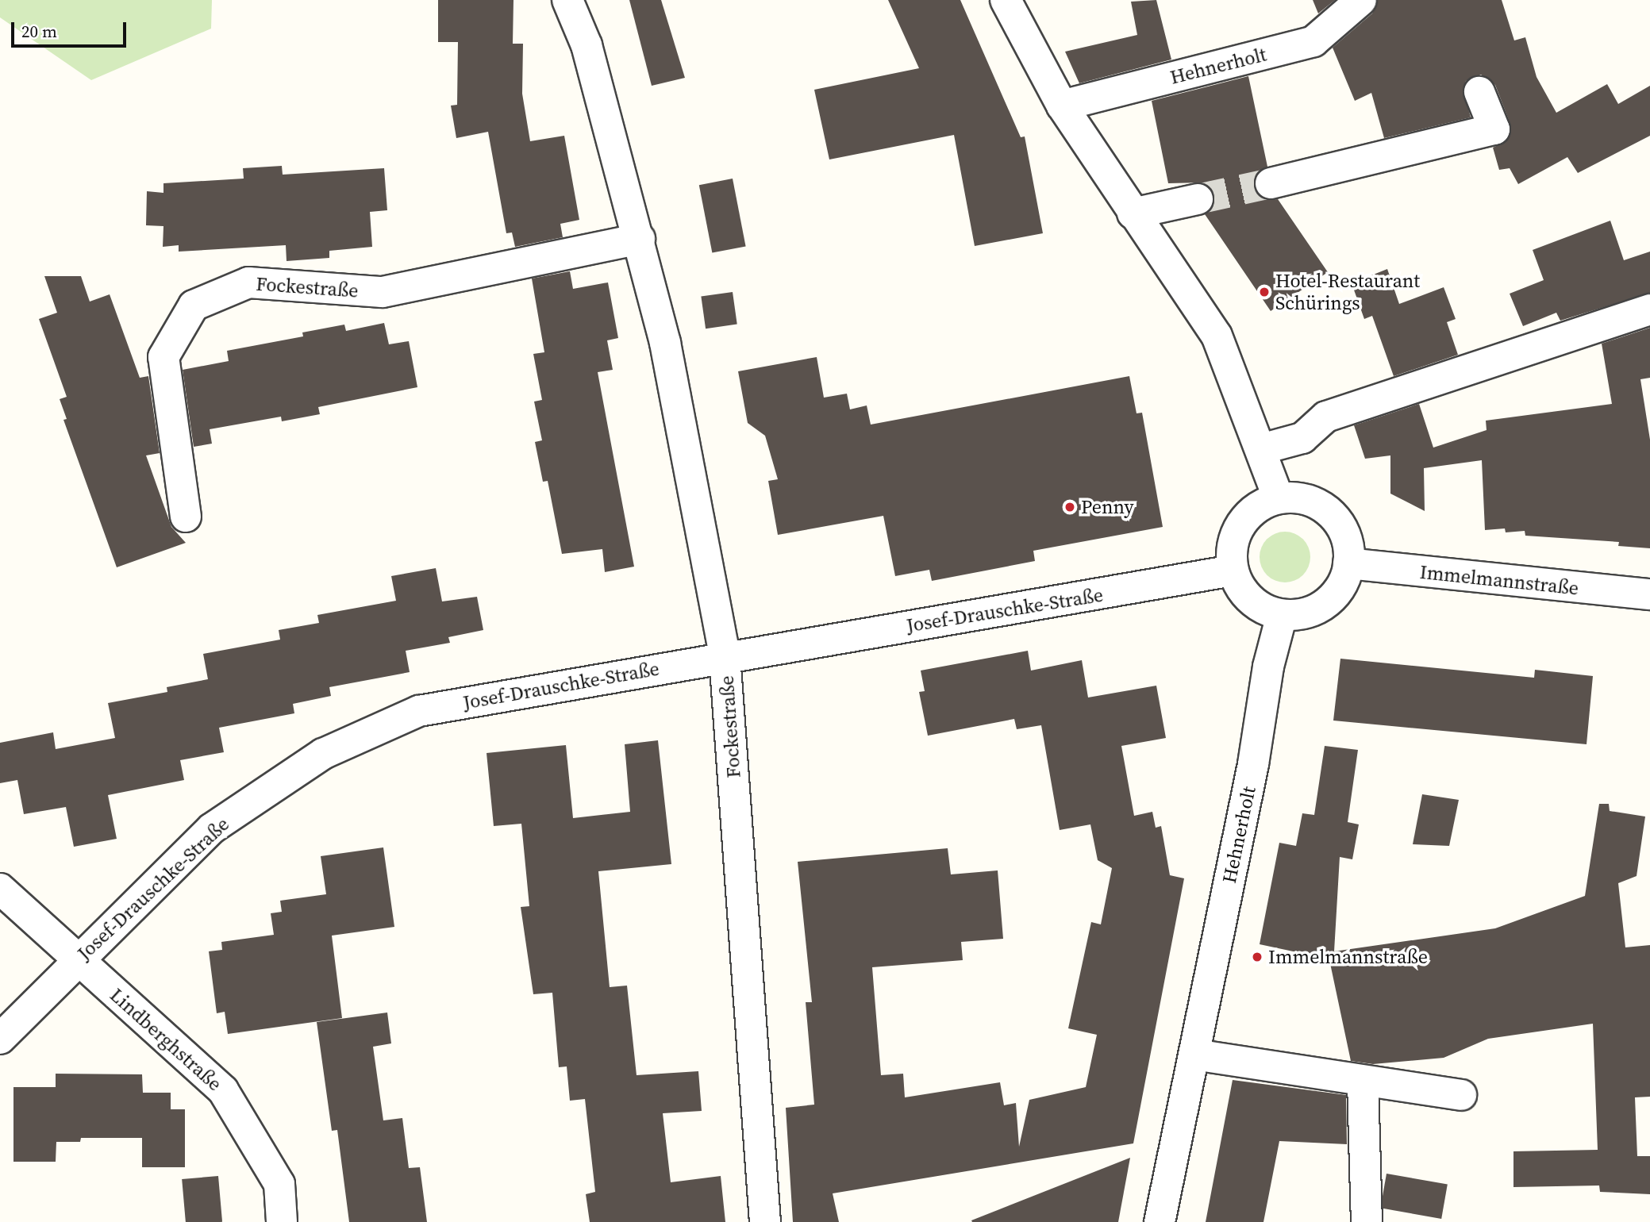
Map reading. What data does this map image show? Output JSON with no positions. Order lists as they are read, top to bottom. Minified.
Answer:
{"streets":{"street":["Hehnerholt","Fockestraße","Immelmannstraße","Josef-Drauschke-Straße","Lindberghstraße"]},"crossings":[["Hehnerholt","Immelmannstraße"],["Hehnerholt","Josef-Drauschke-Straße"],["Fockestraße","Josef-Drauschke-Straße"],["Immelmannstraße","Josef-Drauschke-Straße"],["Josef-Drauschke-Straße","Lindberghstraße"]],"places":["Hotel-Restaurant Schürings","Penny","Immelmannstraße"],"scale_bar":"20 m"}
